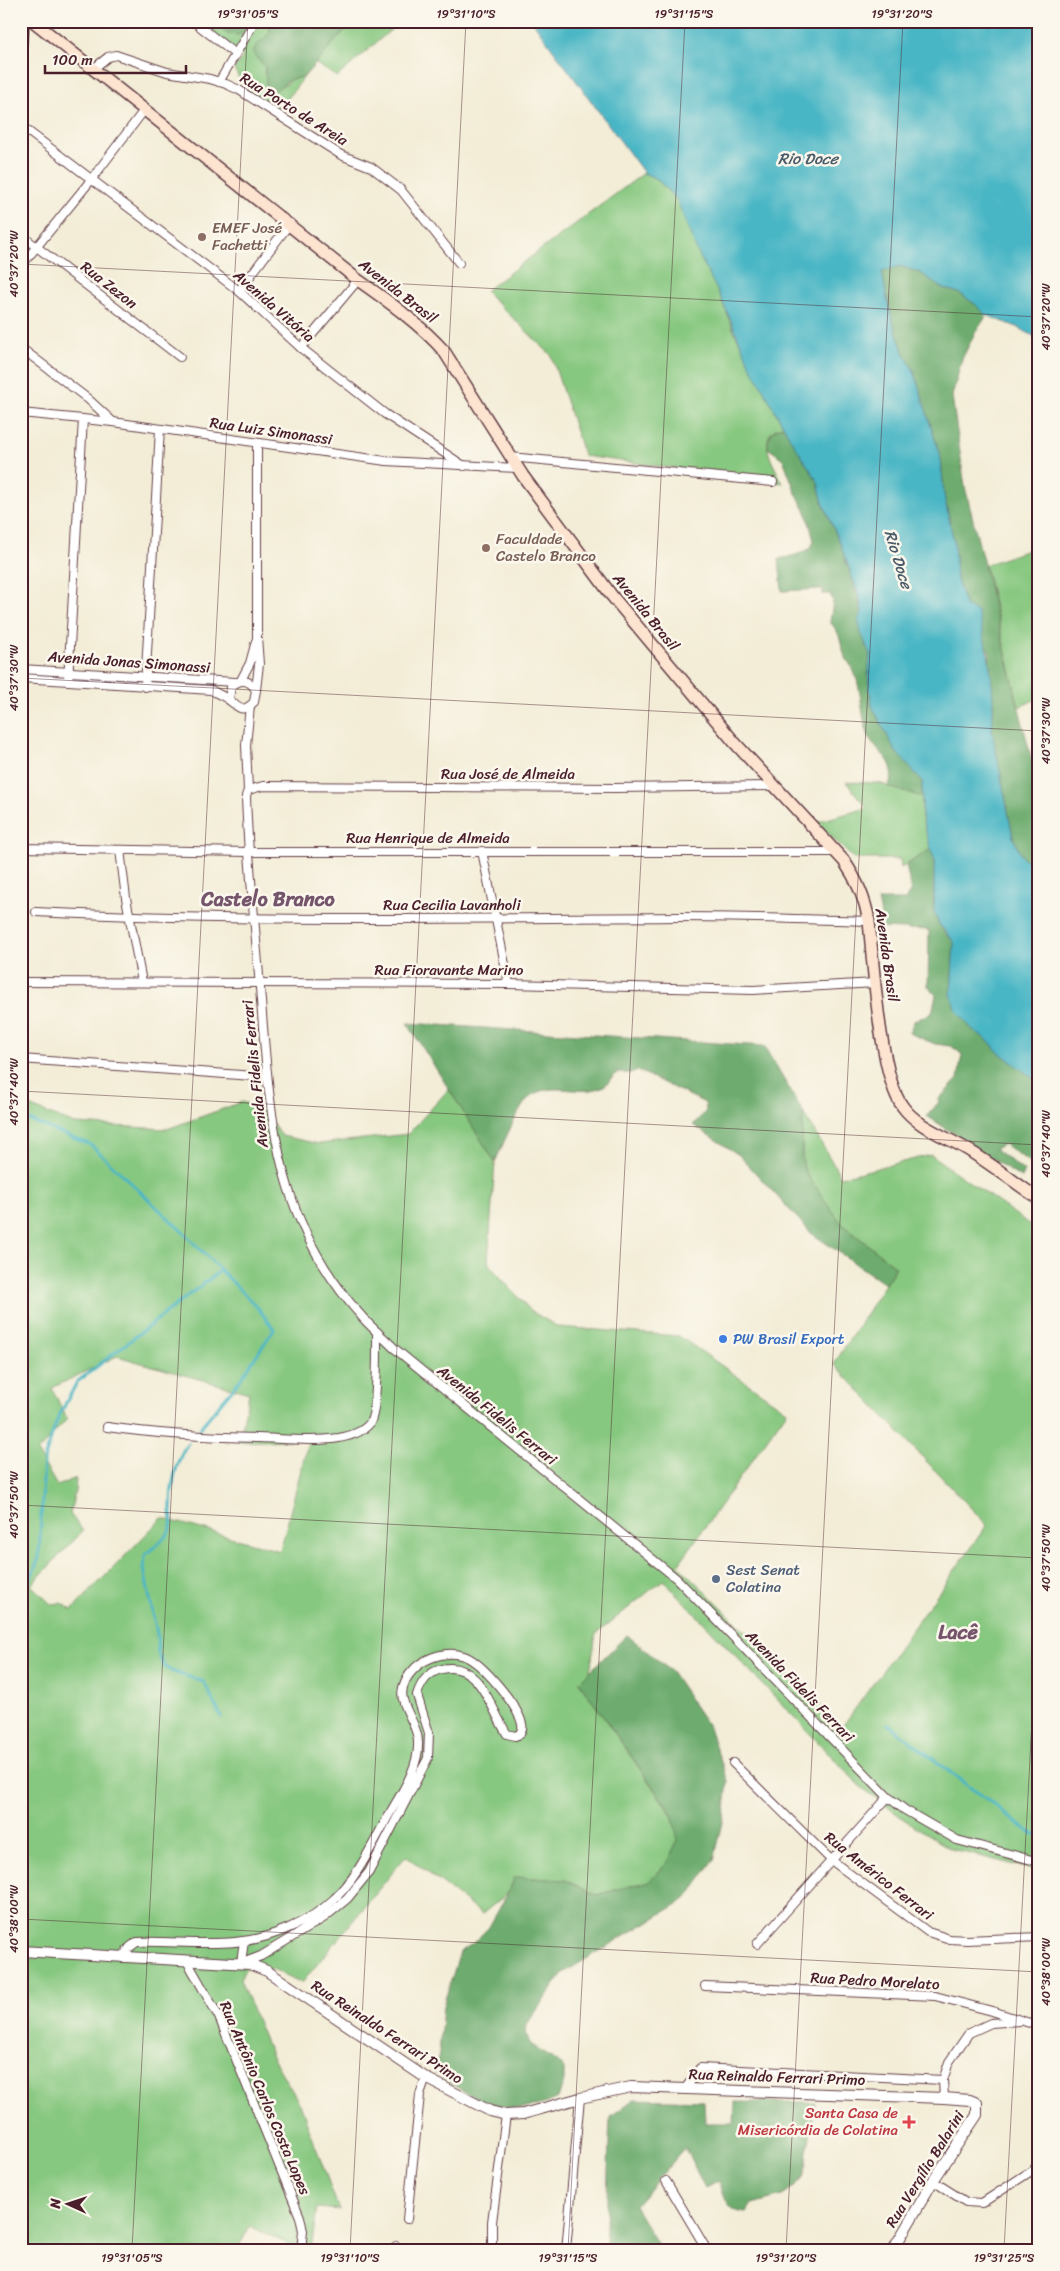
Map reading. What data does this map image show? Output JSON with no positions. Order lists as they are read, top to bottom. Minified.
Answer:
{"streets":{"main road":["Avenida Brasil"],"street":["Rua Porto de Areia","Rua Zezon","Avenida Vitória","Rua Luiz Simonassi","Avenida Jonas Simonassi","Rua José de Almeida","Rua Henrique de Almeida","Rua Cecilia Lavanholi","Rua Fioravante Marino","Avenida Fidelis Ferrari","Rua Américo Ferrari","Rua Pedro Morelato","Rua Reinaldo Ferrari Primo","Rua Antônio Carlos Costa Lopes","Rua Vergílio Balarini"]},"crossings":[["Rua Porto de Areia","Avenida Brasil"],["Avenida Brasil","Rua Luiz Simonassi"],["Avenida Brasil","Rua José de Almeida"],["Avenida Brasil","Rua Henrique de Almeida"],["Avenida Brasil","Rua Cecilia Lavanholi"],["Avenida Brasil","Rua Fioravante Marino"],["Avenida Vitória","Rua Luiz Simonassi"],["Avenida Jonas Simonassi","Avenida Fidelis Ferrari"],["Rua José de Almeida","Avenida Fidelis Ferrari"],["Rua Henrique de Almeida","Avenida Fidelis Ferrari"],["Rua Cecilia Lavanholi","Avenida Fidelis Ferrari"],["Rua Fioravante Marino","Avenida Fidelis Ferrari"],["Rua Reinaldo Ferrari Primo","Rua Antônio Carlos Costa Lopes"],["Rua Reinaldo Ferrari Primo","Rua Vergílio Balarini"]],"districts":["Castelo Branco","Lacê"],"water":["Rio Doce"],"places":{"other":["EMEF José Fachetti","Faculdade Castelo Branco","PW Brasil Export","Sest Senat Colatina"],"health":["Santa Casa de Misericórdia de Colatina"]},"scale_bar":"100 m","north":"left","coordinates":["19°31'05\"S","19°31'10\"S","19°31'15\"S","19°31'20\"S","40°37'20\"W","40°37'30\"W","40°37'40\"W","40°37'50\"W","40°38'00\"W","19°31'25\"S"]}
